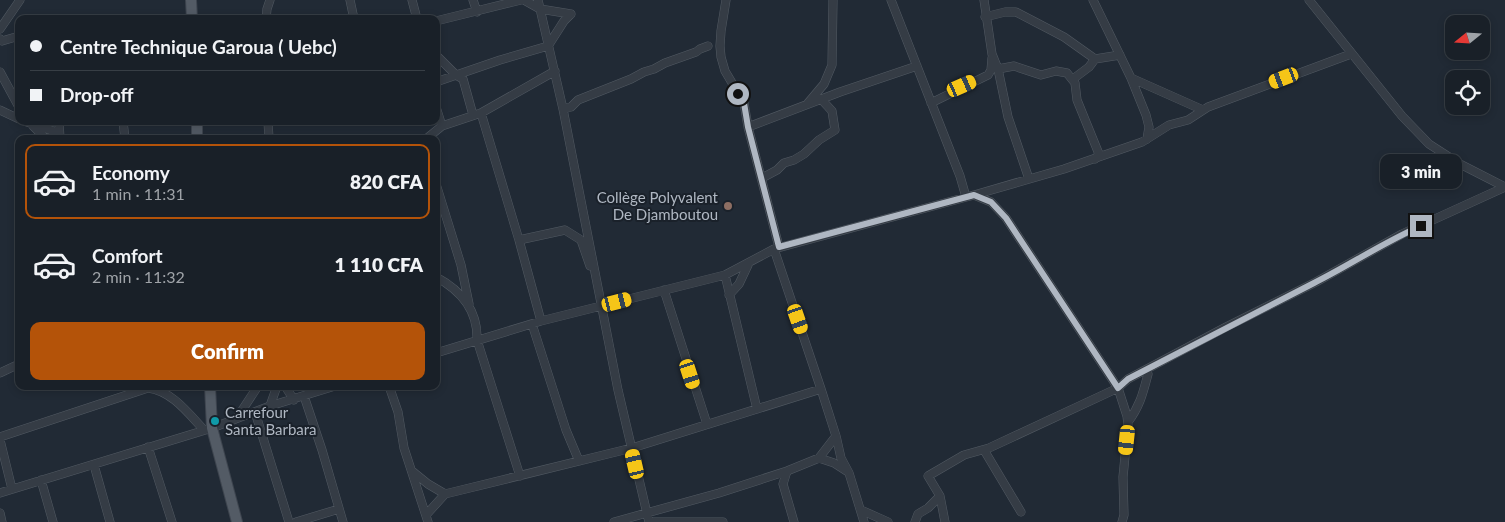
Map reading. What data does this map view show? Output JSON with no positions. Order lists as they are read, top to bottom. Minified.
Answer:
{"places":["Collège Polyvalent De Djamboutou","Carrefour Santa Barbara"],"north":"left","page":{"banner":["Centre Technique Garoua ( Uebc)","Drop-off"],"list":[{"name":"Economy","note":"1 min · 11:31","value":"820 CFA"},{"name":"Comfort","note":"2 min · 11:32","value":"1 110 CFA"}],"bubble":"3 min","buttons":"Confirm"}}
